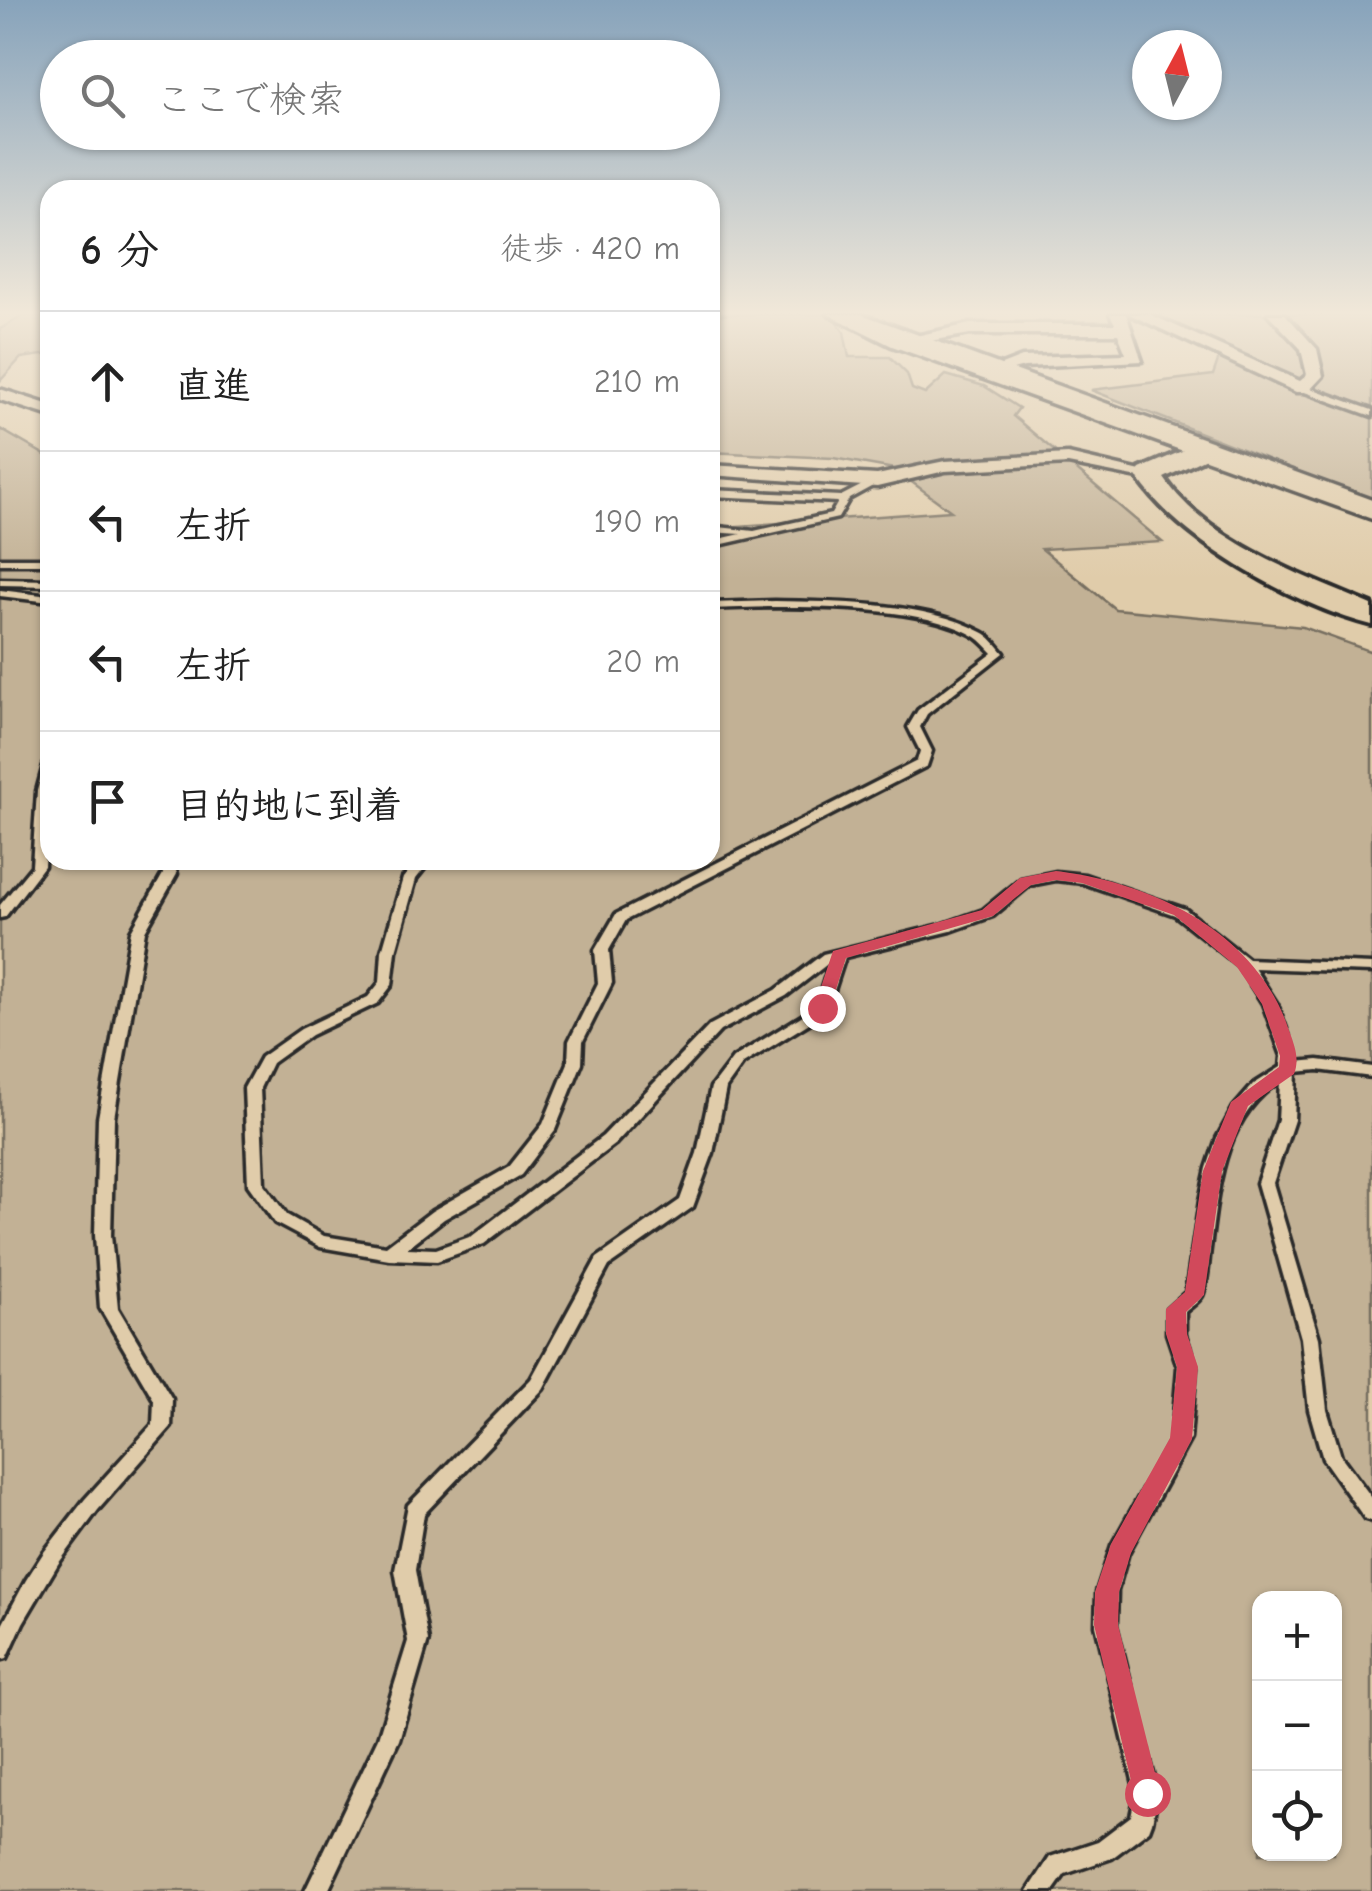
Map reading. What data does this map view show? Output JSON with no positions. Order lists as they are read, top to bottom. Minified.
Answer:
{"north":"top","page":{"search":"ここで検索","heading":["6 分","徒歩 · 420 m"],"list":[["直進","210 m"],["左折","190 m"],["左折","20 m"],"目的地に到着"],"map_buttons":["+","−"]}}
